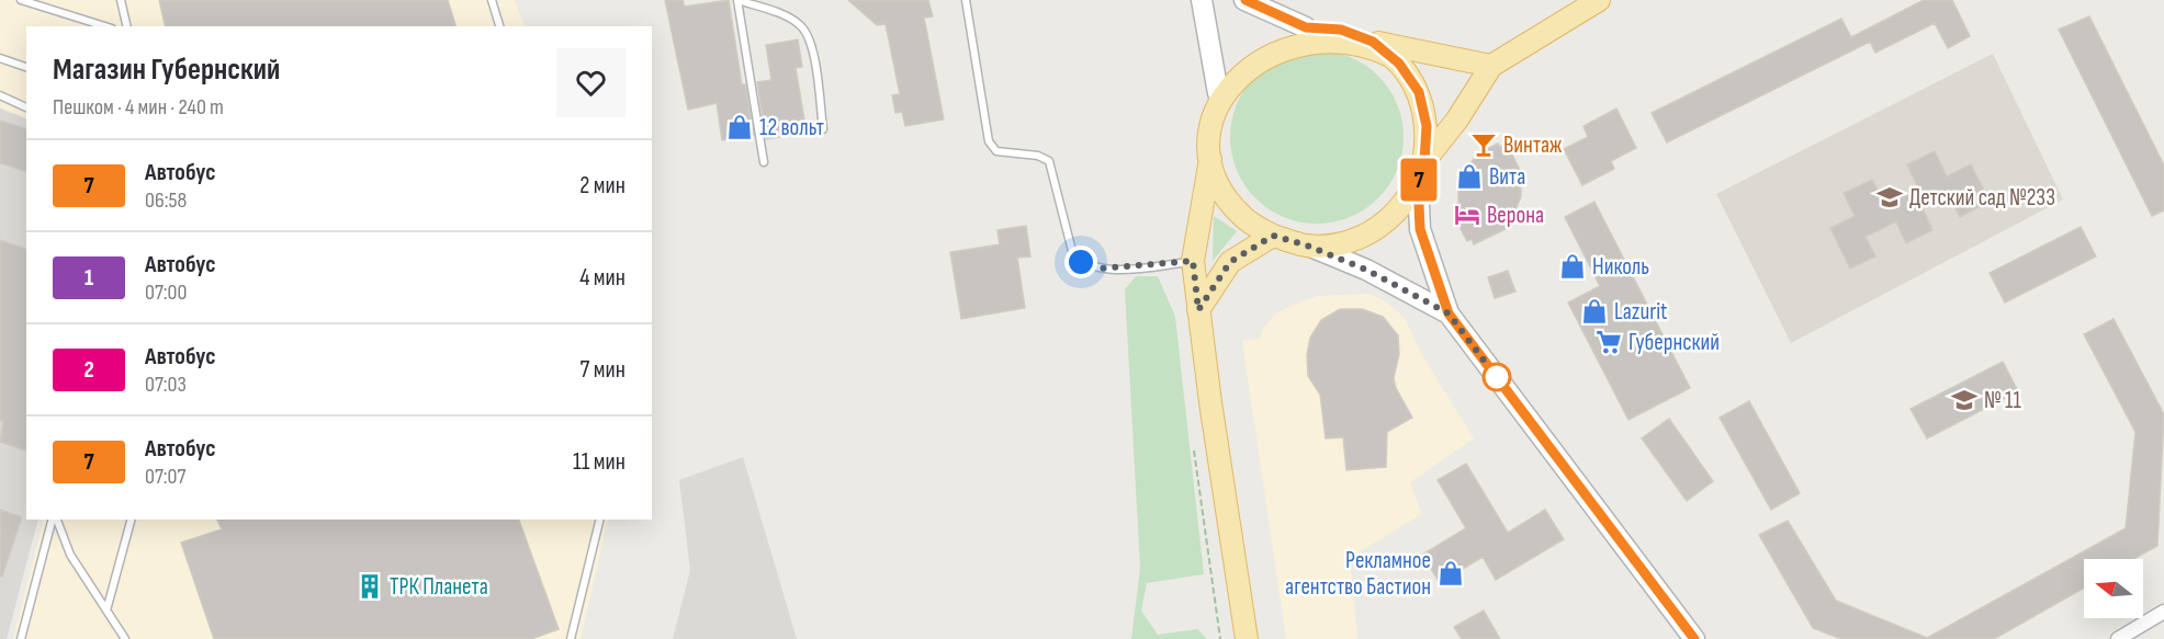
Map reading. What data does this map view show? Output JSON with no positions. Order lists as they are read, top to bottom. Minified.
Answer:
{"places":{"shop":["12 вольт","Вита","Николь","Lazurit","Рекламное агентство Бастион"],"bar":["Винтаж"],"school or university":["Детский сад №233","№ 11"],"hotel":["Верона"],"supermarket":["Губернский"],"building":["ТРК Планета"]},"lines":["bus line 7"],"north":"left","page":{"on_map":"7","heading":["Магазин Губернский","Пешком · 4 мин · 240 m"],"list":[{"mark":"7","name":"Автобус","note":"06:58","value":"2 мин"},{"mark":"1","name":"Автобус","note":"07:00","value":"4 мин"},{"mark":"2","name":"Автобус","note":"07:03","value":"7 мин"},{"mark":"7","name":"Автобус","note":"07:07","value":"11 мин"}]}}
